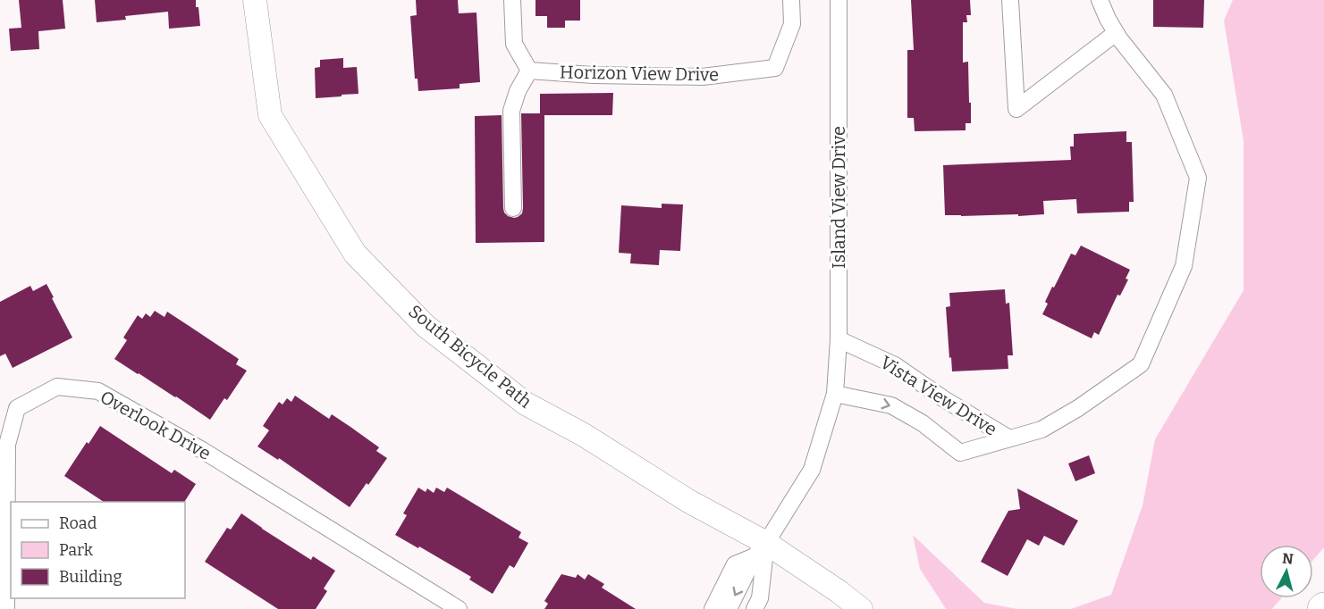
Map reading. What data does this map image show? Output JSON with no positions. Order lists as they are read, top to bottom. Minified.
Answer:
{"streets":{"street":["Horizon View Drive","Island View Drive","South Bicycle Path","Vista View Drive","Overlook Drive"]},"crossings":[["Island View Drive","Vista View Drive"]],"legend":["Road","Park","Building"],"north":"top"}
